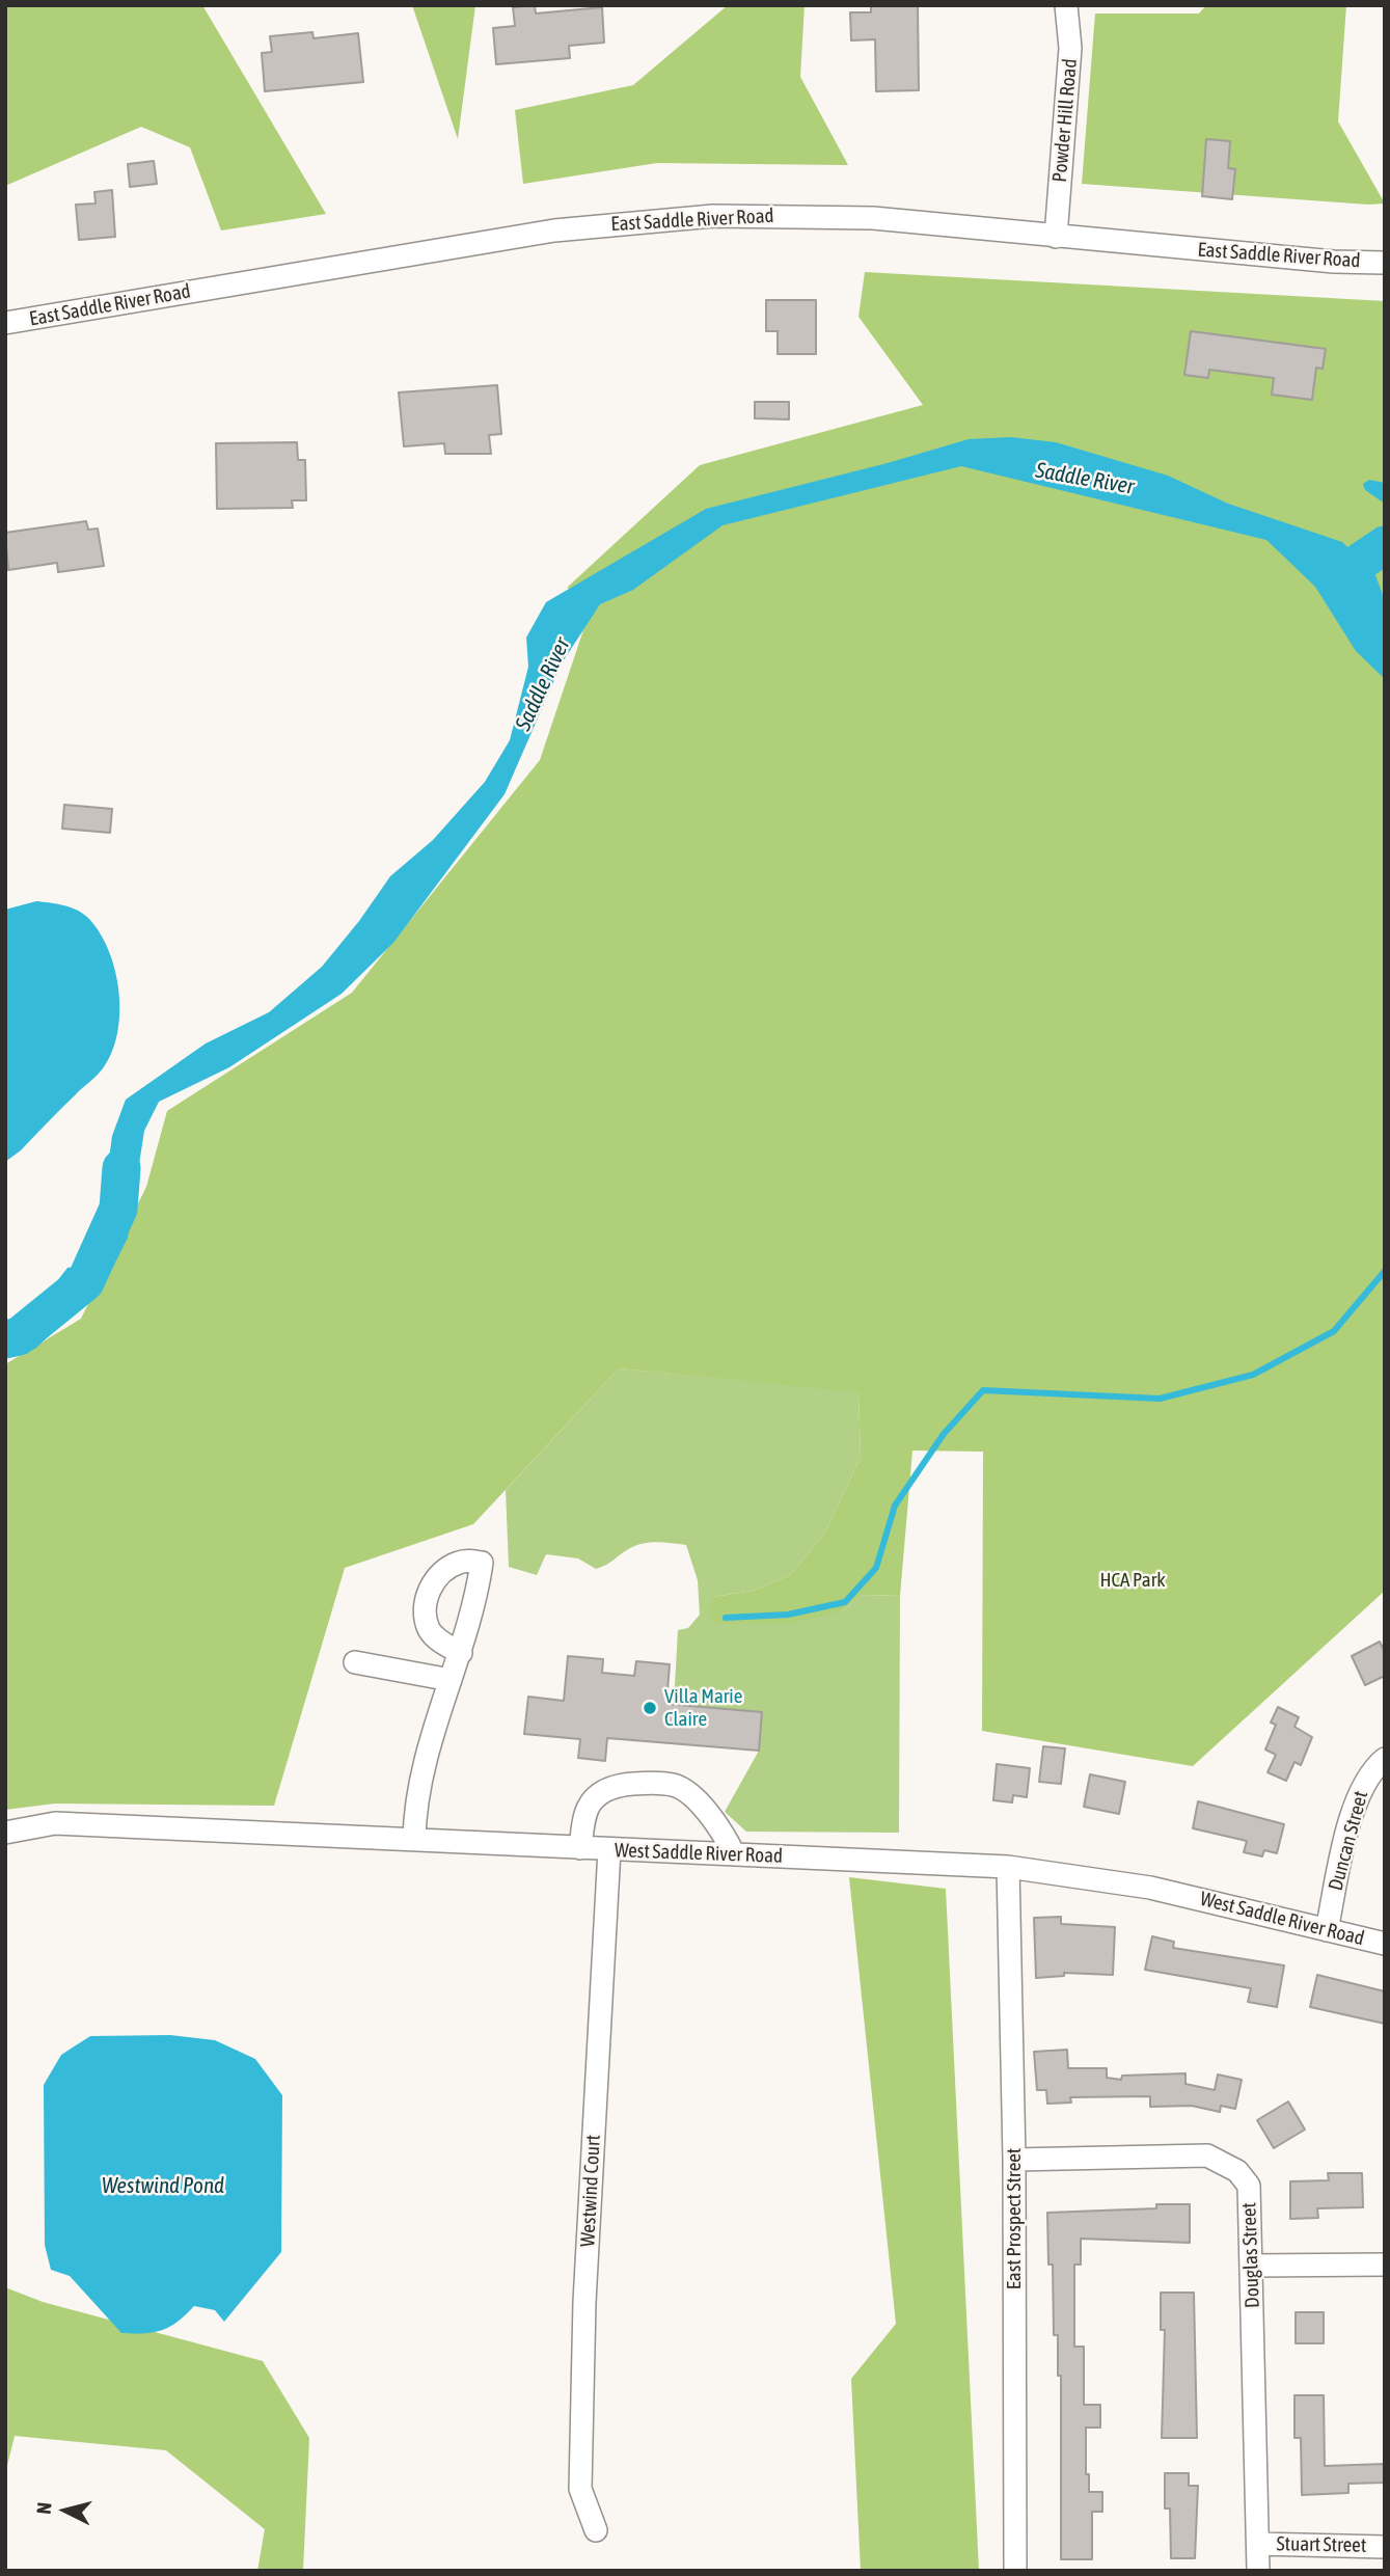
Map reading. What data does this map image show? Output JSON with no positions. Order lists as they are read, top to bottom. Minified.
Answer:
{"streets":{"street":["Powder Hill Road","East Saddle River Road","Duncan Street","West Saddle River Road","Westwind Court","East Prospect Street","Douglas Street","Stuart Street"]},"crossings":[["Powder Hill Road","East Saddle River Road"],["Duncan Street","West Saddle River Road"],["West Saddle River Road","Westwind Court"],["West Saddle River Road","East Prospect Street"],["East Prospect Street","Douglas Street"],["Douglas Street","Stuart Street"]],"water":["Saddle River","Westwind Pond"],"parks":["HCA Park"],"places":["Villa Marie Claire"],"north":"left"}
